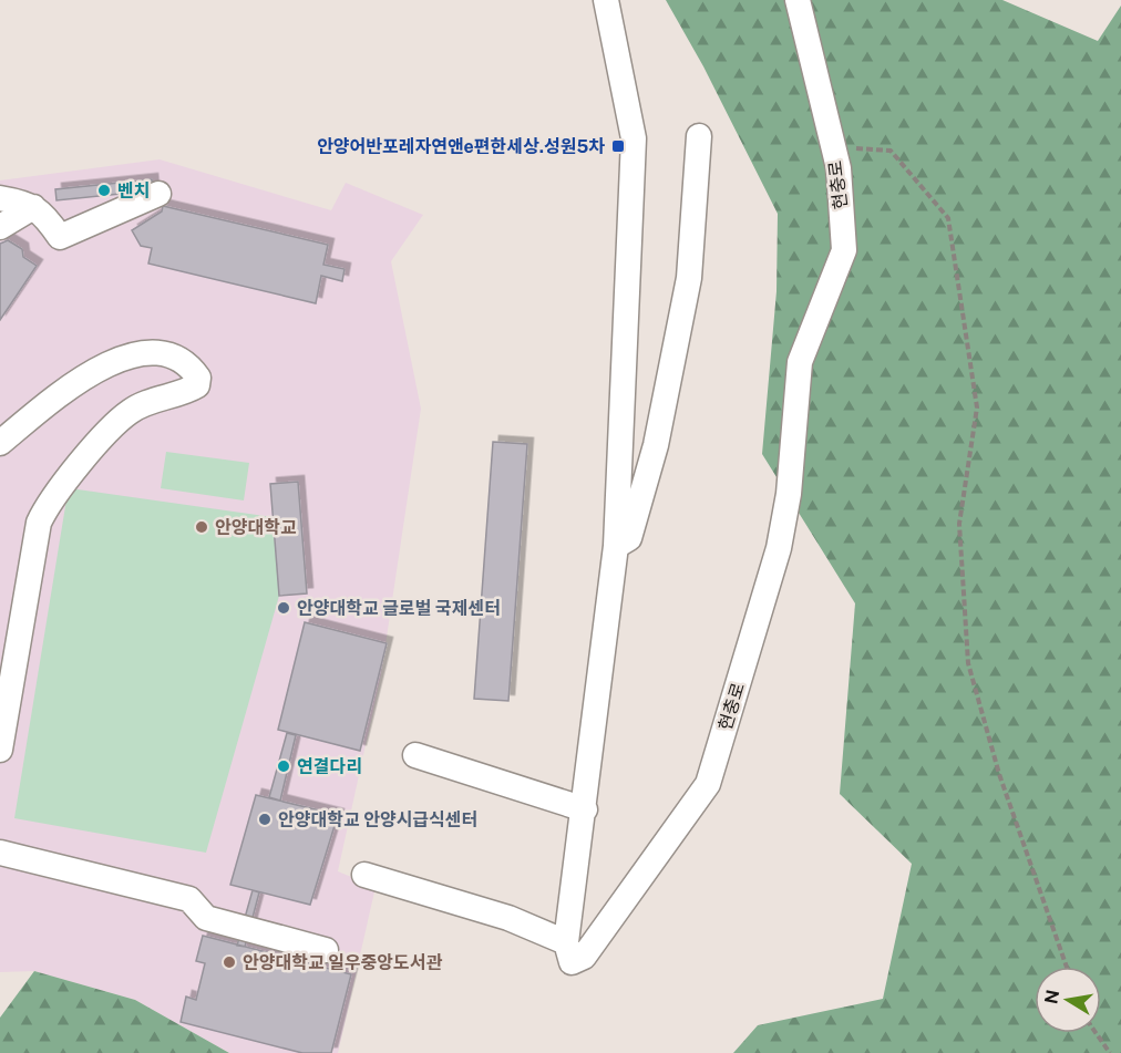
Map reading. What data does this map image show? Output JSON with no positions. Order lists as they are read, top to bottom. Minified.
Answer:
{"streets":{"lane":["현충로"]},"places":{"transit":["안양어반포레자연앤e편한세상.성원5차"],"other":["벤치","안양대학교","안양대학교 글로벌 국제센터","연결다리","안양대학교 안양시급식센터","안양대학교 일우중앙도서관"]},"north":"left"}
